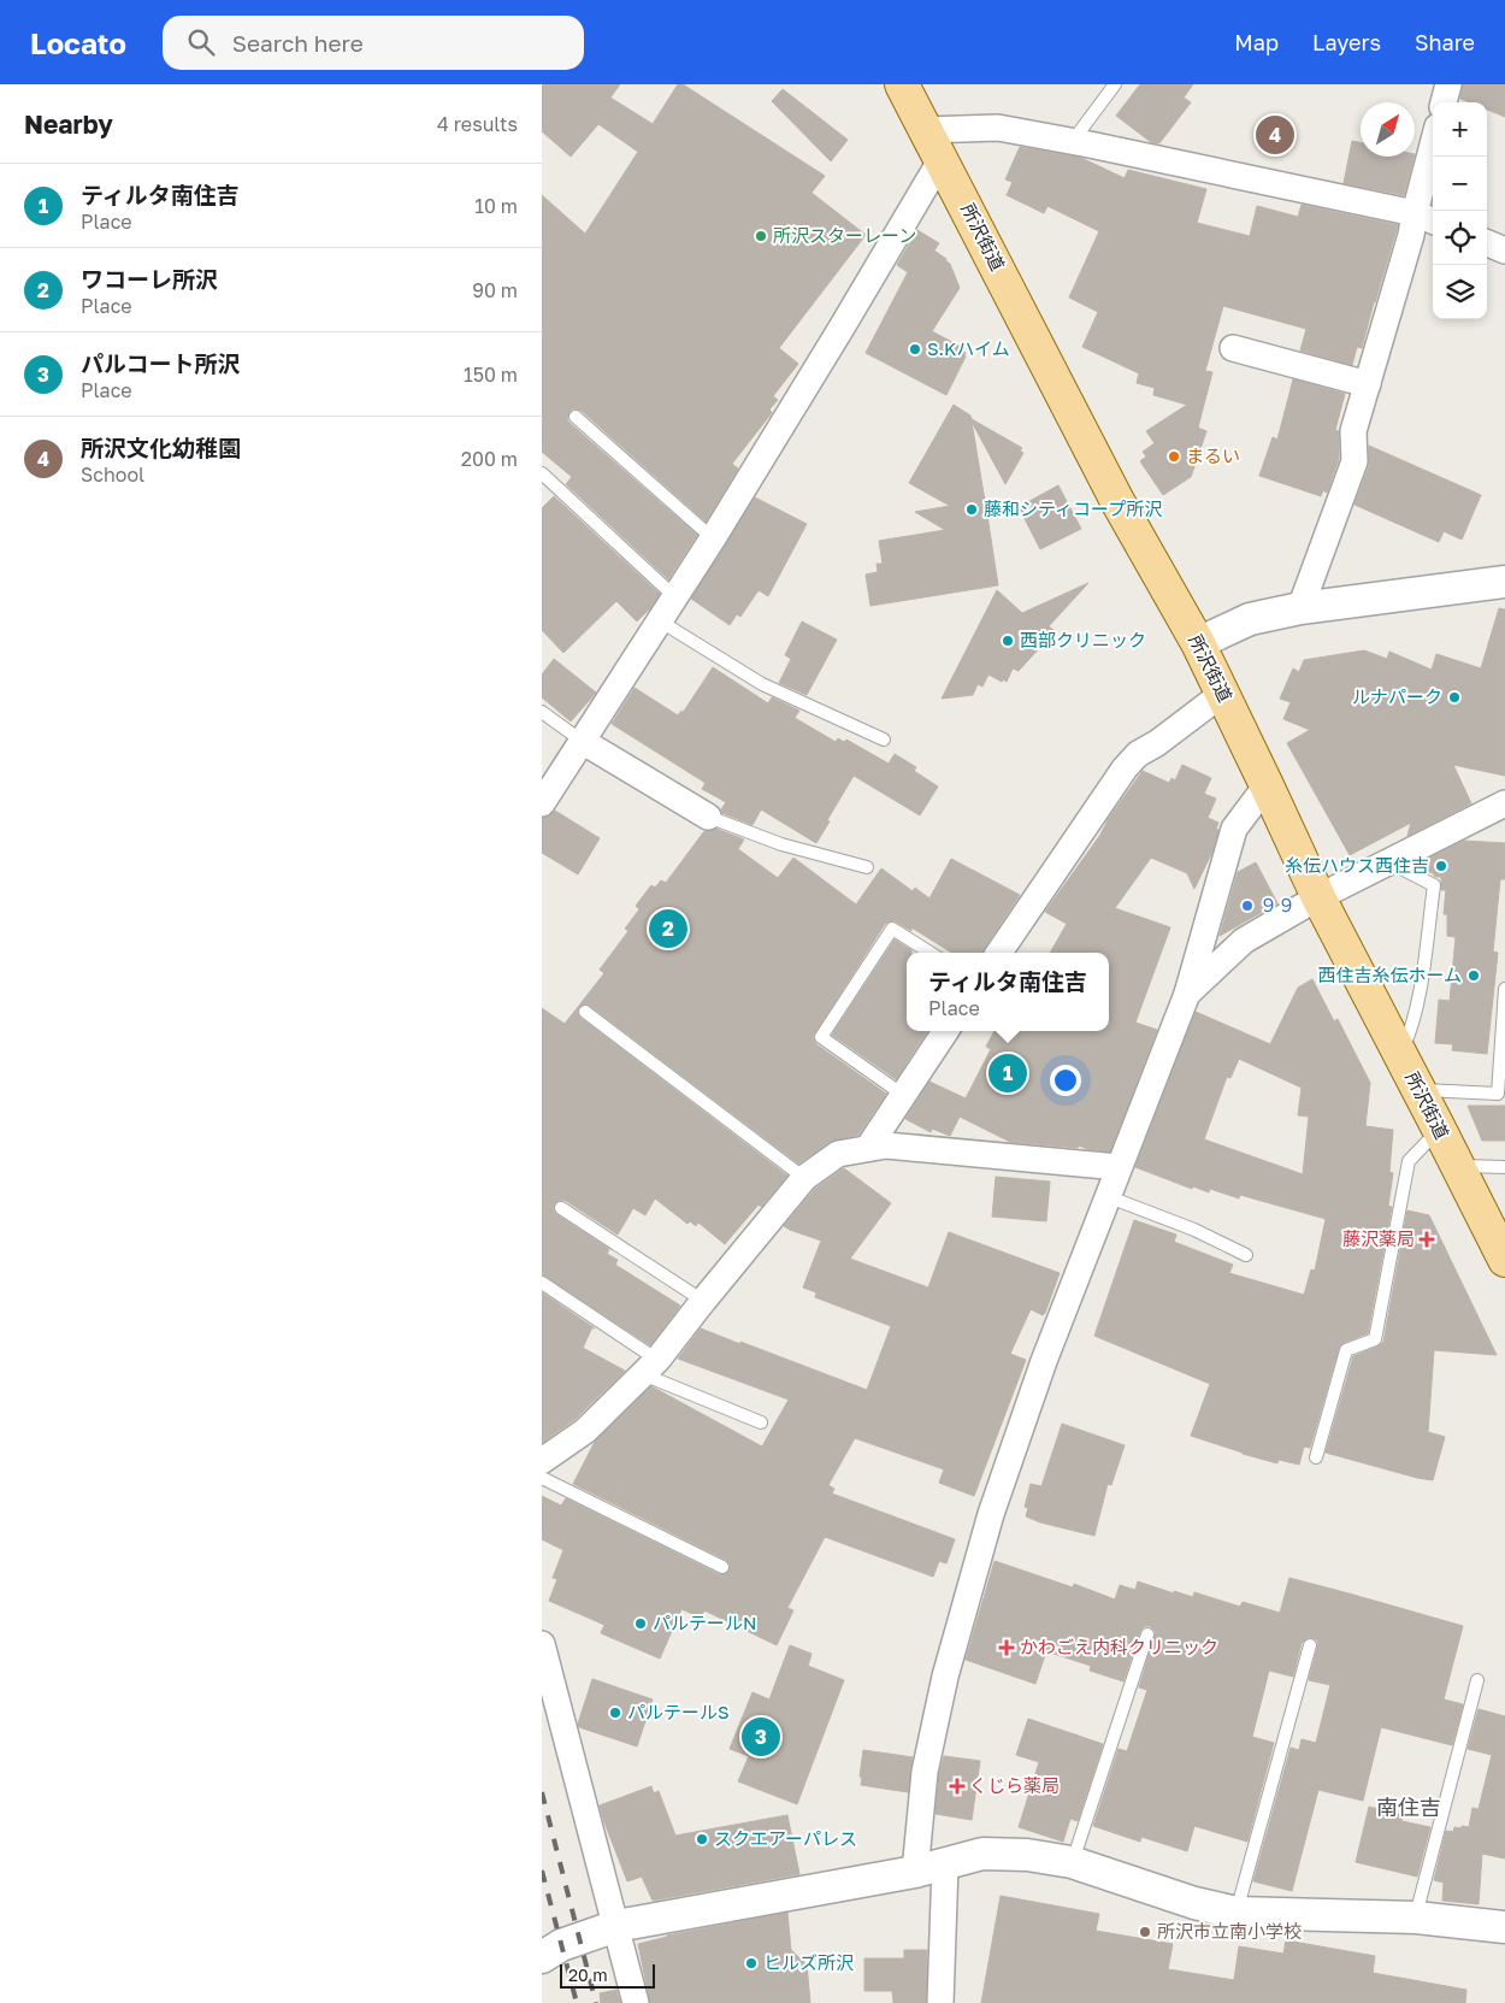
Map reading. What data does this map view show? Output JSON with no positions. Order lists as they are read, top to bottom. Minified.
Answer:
{"streets":{"main road":["所沢街道"]},"districts":["南住吉"],"places":{"other":["所沢スターレーン","S.Kハイム","まるい","藤和シティコープ所沢","西部クリニック","ルナパーク","糸伝ハウス西住吉","９９","西住吉糸伝ホーム","パルテールN","パルテールS","スクエアーパレス","所沢市立南小学校","ヒルズ所沢"],"health":["藤沢薬局","かわごえ内科クリニック","くじら薬局"]},"scale_bar":"20 m","north":"top right","page":{"header":"Locato","search":"Search here","nav":["Map","Layers","Share"],"heading":["Nearby","4 results"],"map_buttons":["+","−"],"pins":["4","2","1","3"],"list":[{"mark":"1","name":"ティルタ南住吉","note":"Place","value":"10 m"},{"mark":"2","name":"ワコーレ所沢","note":"Place","value":"90 m"},{"mark":"3","name":"パルコート所沢","note":"Place","value":"150 m"},{"mark":"4","name":"所沢文化幼稚園","note":"School","value":"200 m"}],"popup":["ティルタ南住吉","Place"],"scale":"20 m"}}
